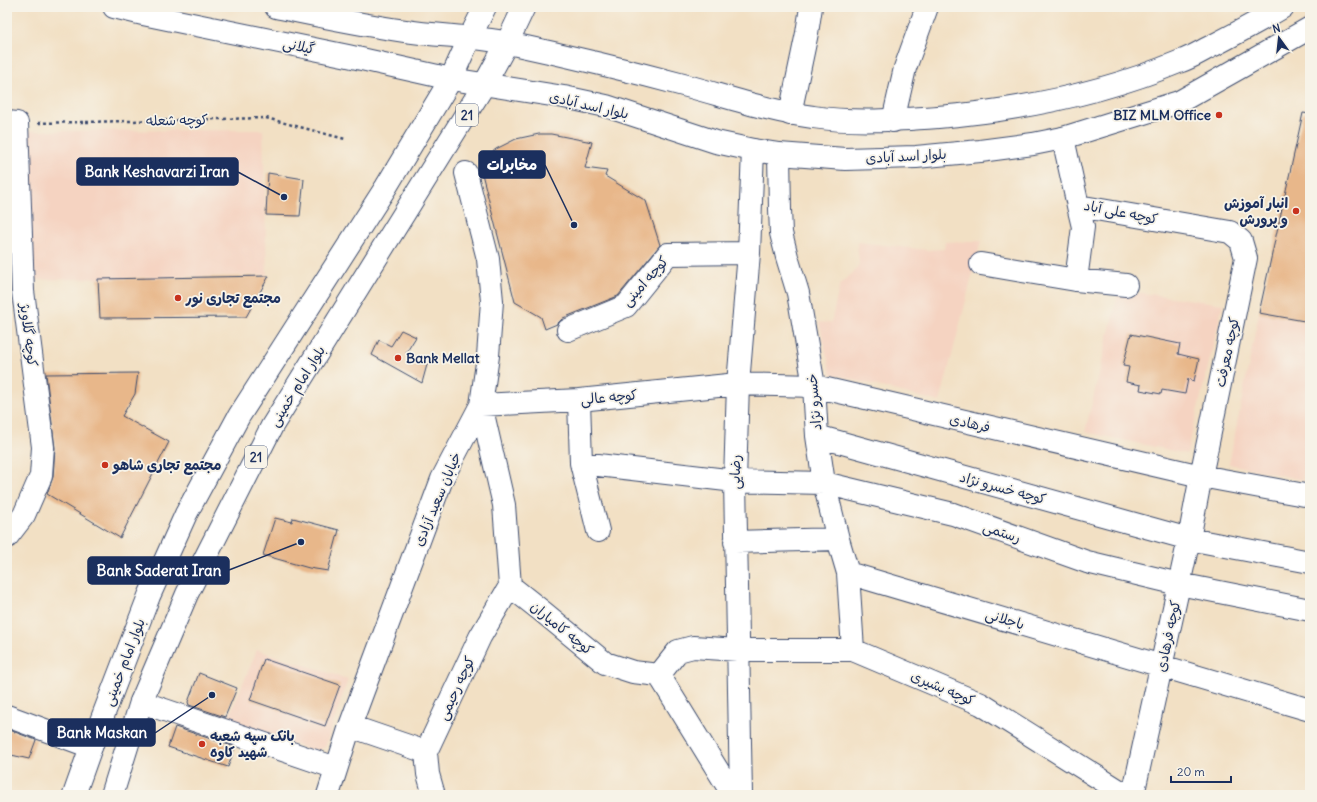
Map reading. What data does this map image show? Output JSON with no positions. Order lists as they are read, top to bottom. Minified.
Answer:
{"streets":{"street":["گیلانی","بلوار اسد آبادی","21","کوچه علی آباد","کوچه امینی","کوچه گلاویژ","کوچه معرفت","بلوار امام خمینی","کوچه عالی","خسرو نژاد","فرهادی","رضایی","کوچه خسرو نژاد","خیابان سعید آزادی","رستمی","باجلانی","کوچه کامیاران","کوچه فرهادی","کوچه رحیمی","کوچه بشیری"],"path":["کوچه شعله"]},"crossings":[["گیلانی","بلوار اسد آبادی"],["گیلانی","بلوار امام خمینی"],["بلوار اسد آبادی","کوچه علی آباد"],["بلوار اسد آبادی","بلوار امام خمینی"],["بلوار اسد آبادی","خسرو نژاد"],["بلوار اسد آبادی","رضایی"],["21","بلوار امام خمینی"],["کوچه شعله","کوچه گلاویژ"],["کوچه علی آباد","کوچه معرفت"],["کوچه امینی","رضایی"],["کوچه معرفت","فرهادی"],["کوچه معرفت","کوچه فرهادی"],["کوچه عالی","فرهادی"],["کوچه عالی","رضایی"],["کوچه عالی","خیابان سعید آزادی"],["خسرو نژاد","فرهادی"],["خسرو نژاد","کوچه خسرو نژاد"],["خسرو نژاد","رستمی"],["خسرو نژاد","باجلانی"],["خسرو نژاد","کوچه بشیری"],["فرهادی","رضایی"],["فرهادی","کوچه فرهادی"],["رضایی","رستمی"],["رضایی","کوچه بشیری"],["کوچه خسرو نژاد","کوچه فرهادی"],["رستمی","کوچه فرهادی"],["باجلانی","کوچه فرهادی"],["کوچه کامیاران","کوچه رحیمی"],["کوچه کامیاران","کوچه بشیری"]],"places":["BIZ MLM Office","Bank Keshavarzi Iran","انبار آموزش و پرورش","مخابرات","مجتمع تجاری نور","Bank Mellat","مجتمع تجاری شاهو","Bank Saderat Iran","Bank Maskan","بانک سپه شعبه شهید کاوه"],"scale_bar":"20 m","north":"top"}
